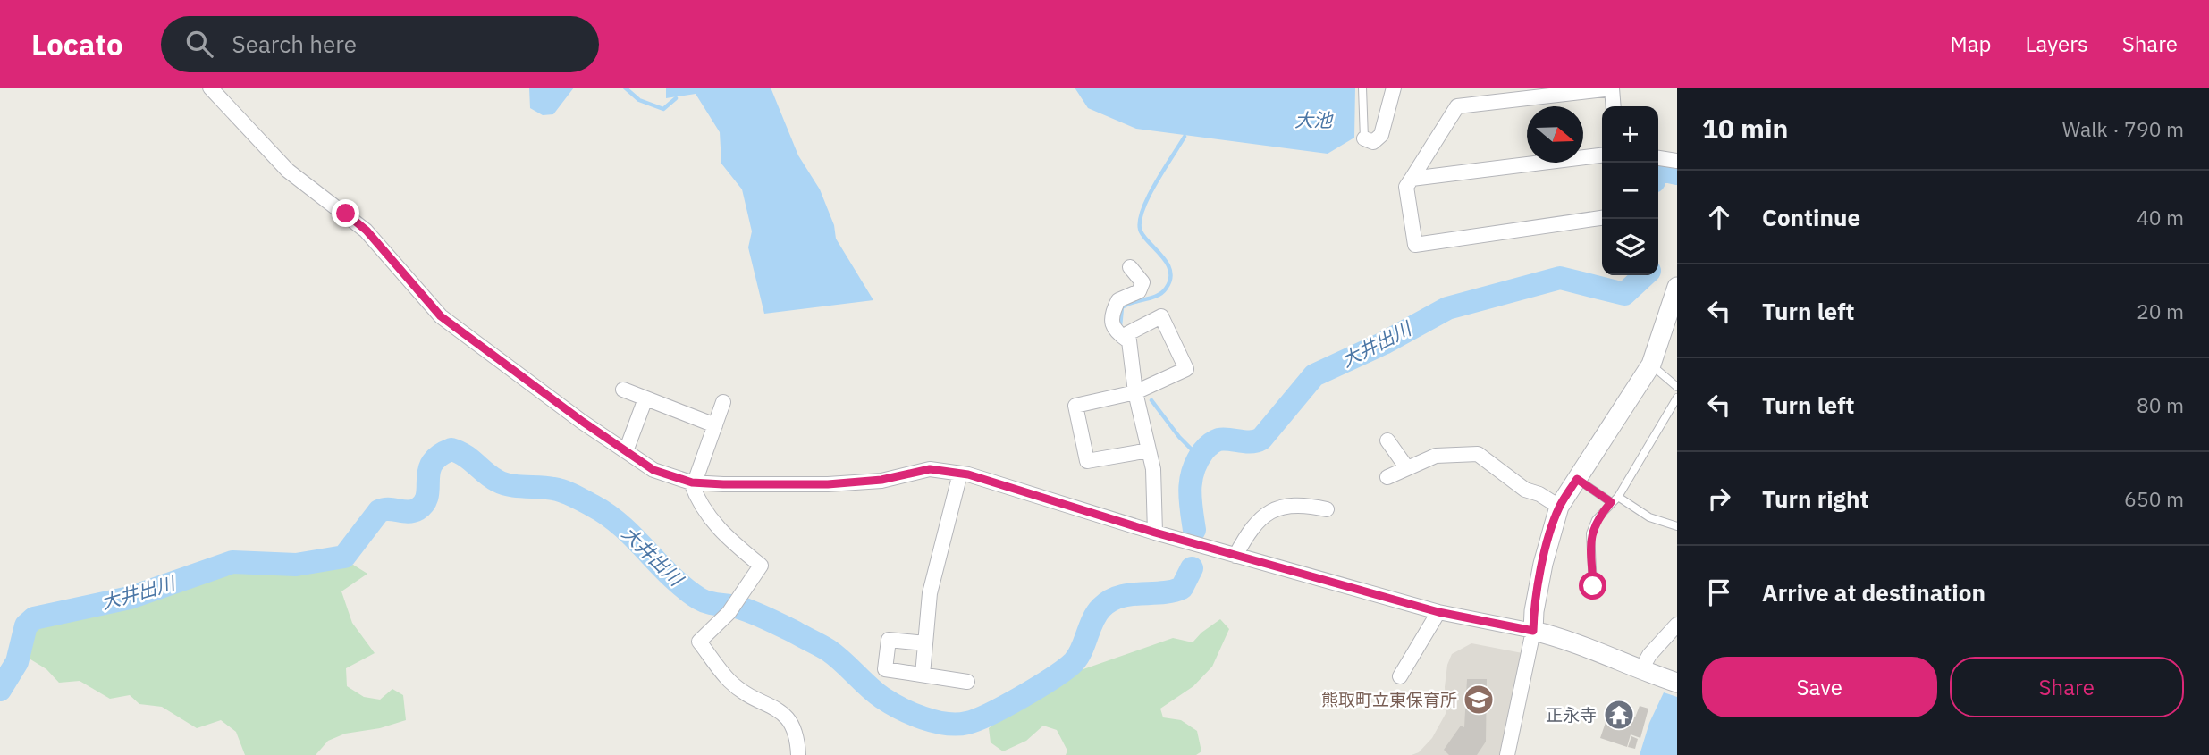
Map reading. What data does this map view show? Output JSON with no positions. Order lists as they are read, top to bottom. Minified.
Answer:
{"water":["大池","大井出川"],"places":{"school or university":["熊取町立東保育所"],"temple":["正永寺"]},"north":"right","page":{"header":"Locato","search":"Search here","nav":["Map","Layers","Share"],"heading":["10 min","Walk · 790 m"],"map_buttons":["+","−"],"list":[["Continue","40 m"],["Turn left","20 m"],["Turn left","80 m"],["Turn right","650 m"],"Arrive at destination"],"buttons":["Save","Share"]}}
